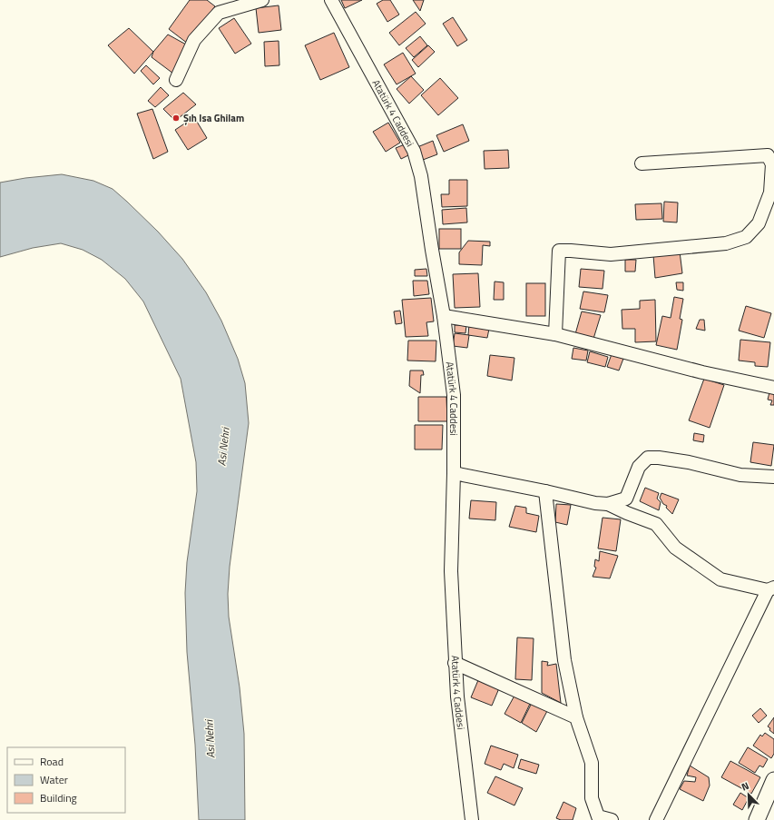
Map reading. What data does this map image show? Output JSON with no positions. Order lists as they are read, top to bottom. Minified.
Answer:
{"streets":{"street":["Atatürk 4 Caddesi"]},"water":["Asi Nehri"],"places":["Şıh Isa Ghilam"],"legend":["Road","Water","Building"],"north":"top left"}
